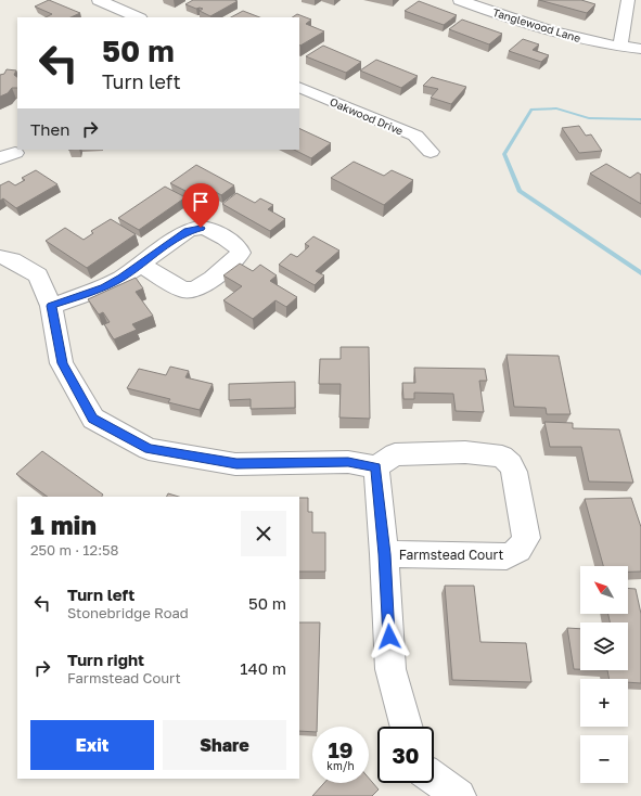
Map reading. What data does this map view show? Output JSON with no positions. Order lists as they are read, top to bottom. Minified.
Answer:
{"streets":{"street":["Tanglewood Lane","Oakwood Drive","Farmstead Court"]},"north":"top left","page":{"turn":["50 m","Turn left"],"then":"Then","heading":["1 min","250 m · 12:58"],"map_buttons":["+","−"],"list":[{"name":"Turn left","note":"Stonebridge Road","value":"50 m"},{"name":"Turn right","note":"Farmstead Court","value":"140 m"}],"buttons":["Exit","Share"],"speed":"19 km/h","limit":"30"}}
